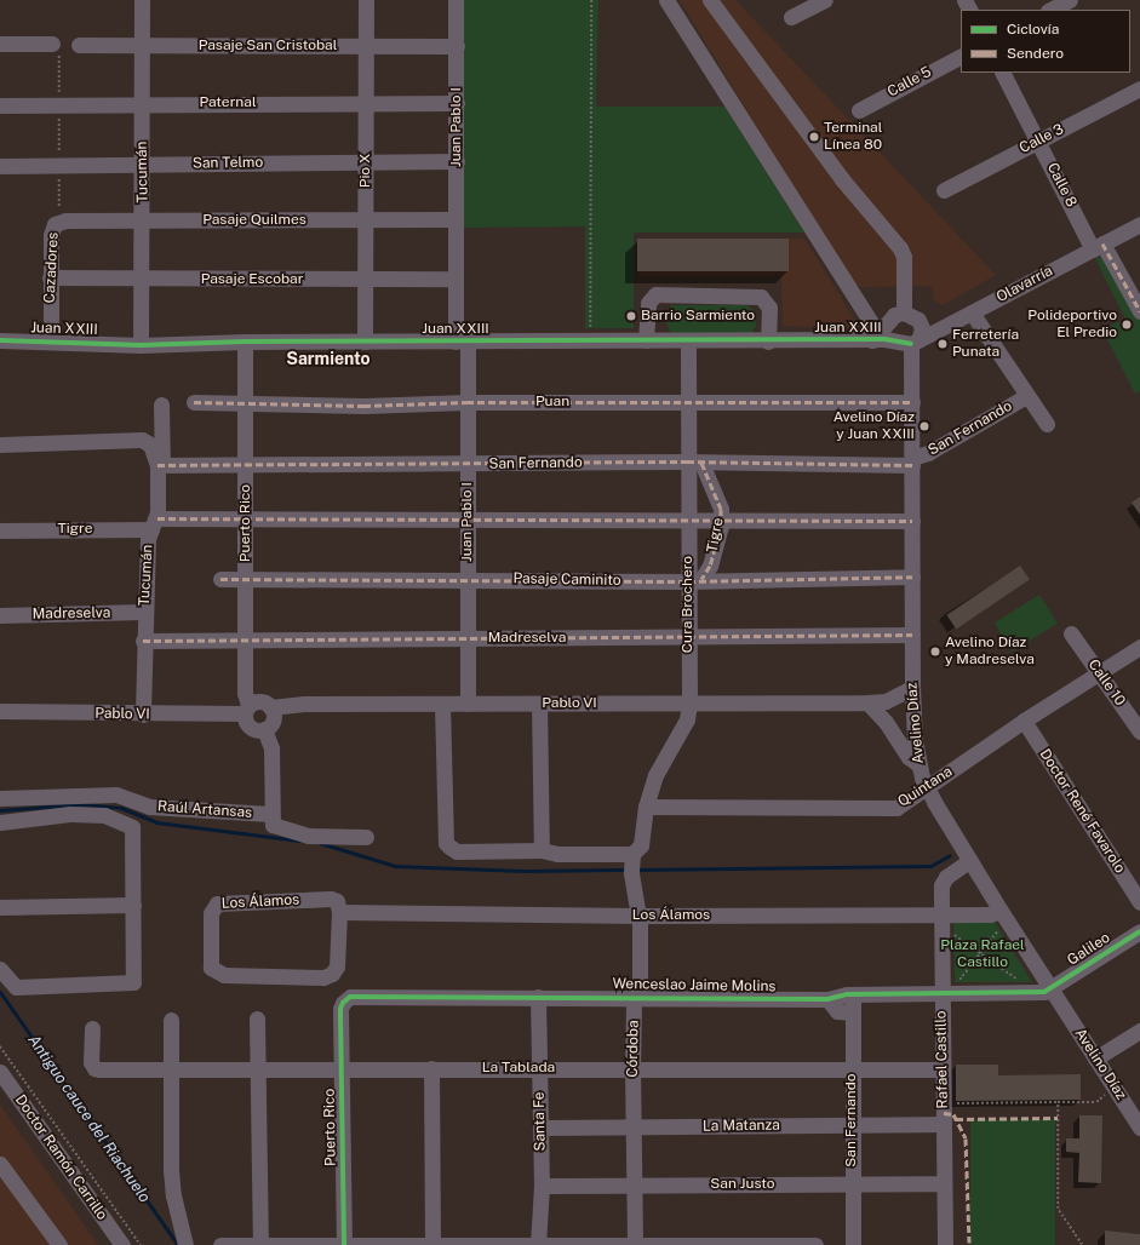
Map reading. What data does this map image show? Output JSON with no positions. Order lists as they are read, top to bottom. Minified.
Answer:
{"streets":{"street":["Pasaje San Cristobal","Calle 5","Paternal","Juan Pablo I","Calle 3","San Telmo","Pio X","Tucumán","Calle 8","Pasaje Quilmes","Cazadores","Pasaje Escobar","Olavarría","Juan XXIII","Puan","San Fernando","Puerto Rico","Tigre","Pasaje Caminito","Cura Brochero","Madreselva","Calle 10","Pablo VI","Avelino Díaz","Quintana","Raúl Artansas","Doctor René Favarolo","Los Álamos","Galileo","Wenceslao Jaime Molins","Córdoba","Rafael Castillo","La Tablada","Santa Fe","La Matanza","Doctor Ramón Carrillo","San Justo"]},"crossings":[["Pasaje San Cristobal","Juan Pablo I"],["Pasaje San Cristobal","Pio X"],["Pasaje San Cristobal","Tucumán"],["Paternal","Juan Pablo I"],["Paternal","Pio X"],["Paternal","Tucumán"],["Juan Pablo I","San Telmo"],["Juan Pablo I","Pasaje Quilmes"],["Juan Pablo I","Pasaje Escobar"],["Juan Pablo I","Juan XXIII"],["Juan Pablo I","Puan"],["Juan Pablo I","San Fernando"],["Juan Pablo I","Tigre"],["Juan Pablo I","Pasaje Caminito"],["Juan Pablo I","Madreselva"],["Juan Pablo I","Pablo VI"],["Calle 3","Calle 8"],["San Telmo","Pio X"],["San Telmo","Tucumán"],["Pio X","Pasaje Quilmes"],["Pio X","Pasaje Escobar"],["Pio X","Juan XXIII"],["Tucumán","Pasaje Quilmes"],["Tucumán","Pasaje Escobar"],["Tucumán","Juan XXIII"],["Tucumán","San Fernando"],["Tucumán","Tigre"],["Tucumán","Madreselva"],["Tucumán","Pablo VI"],["Calle 8","Olavarría"],["Pasaje Quilmes","Cazadores"],["Cazadores","Pasaje Escobar"],["Cazadores","Juan XXIII"],["Olavarría","Juan XXIII"],["Olavarría","Avelino Díaz"],["Juan XXIII","Puerto Rico"],["Juan XXIII","Cura Brochero"],["Juan XXIII","Avelino Díaz"],["Puan","Puerto Rico"],["Puan","Cura Brochero"],["Puan","Avelino Díaz"],["San Fernando","Puerto Rico"],["San Fernando","Tigre"],["San Fernando","Cura Brochero"],["San Fernando","Avelino Díaz"],["San Fernando","Wenceslao Jaime Molins"],["San Fernando","La Tablada"],["San Fernando","La Matanza"],["San Fernando","San Justo"],["Puerto Rico","Tigre"],["Puerto Rico","Pasaje Caminito"],["Puerto Rico","Madreselva"],["Puerto Rico","Pablo VI"],["Puerto Rico","Raúl Artansas"],["Puerto Rico","Wenceslao Jaime Molins"],["Puerto Rico","La Tablada"],["Tigre","Pasaje Caminito"],["Tigre","Cura Brochero"],["Tigre","Avelino Díaz"],["Pasaje Caminito","Cura Brochero"],["Pasaje Caminito","Avelino Díaz"],["Cura Brochero","Madreselva"],["Cura Brochero","Pablo VI"],["Cura Brochero","Quintana"],["Cura Brochero","Córdoba"],["Madreselva","Avelino Díaz"],["Calle 10","Quintana"],["Pablo VI","Avelino Díaz"],["Pablo VI","Raúl Artansas"],["Avelino Díaz","Quintana"],["Avelino Díaz","Los Álamos"],["Avelino Díaz","Galileo"],["Avelino Díaz","Wenceslao Jaime Molins"],["Avelino Díaz","Rafael Castillo"],["Quintana","Doctor René Favarolo"],["Los Álamos","Córdoba"],["Los Álamos","Rafael Castillo"],["Galileo","Wenceslao Jaime Molins"],["Wenceslao Jaime Molins","Córdoba"],["Wenceslao Jaime Molins","Rafael Castillo"],["Wenceslao Jaime Molins","Santa Fe"],["Córdoba","La Tablada"],["Córdoba","La Matanza"],["Córdoba","San Justo"],["Rafael Castillo","La Tablada"],["Rafael Castillo","La Matanza"],["Rafael Castillo","San Justo"],["La Tablada","Santa Fe"],["Santa Fe","La Matanza"],["Santa Fe","San Justo"]],"districts":["Sarmiento"],"water":["Antiguo cauce del Riachuelo"],"parks":["Plaza Rafael Castillo"],"places":["Terminal Línea 80","Barrio Sarmiento","Polideportivo El Predio","Ferretería Punata","Avelino Díaz y Juan XXIII","Avelino Díaz y Madreselva"],"legend":["Ciclovía","Sendero"]}
